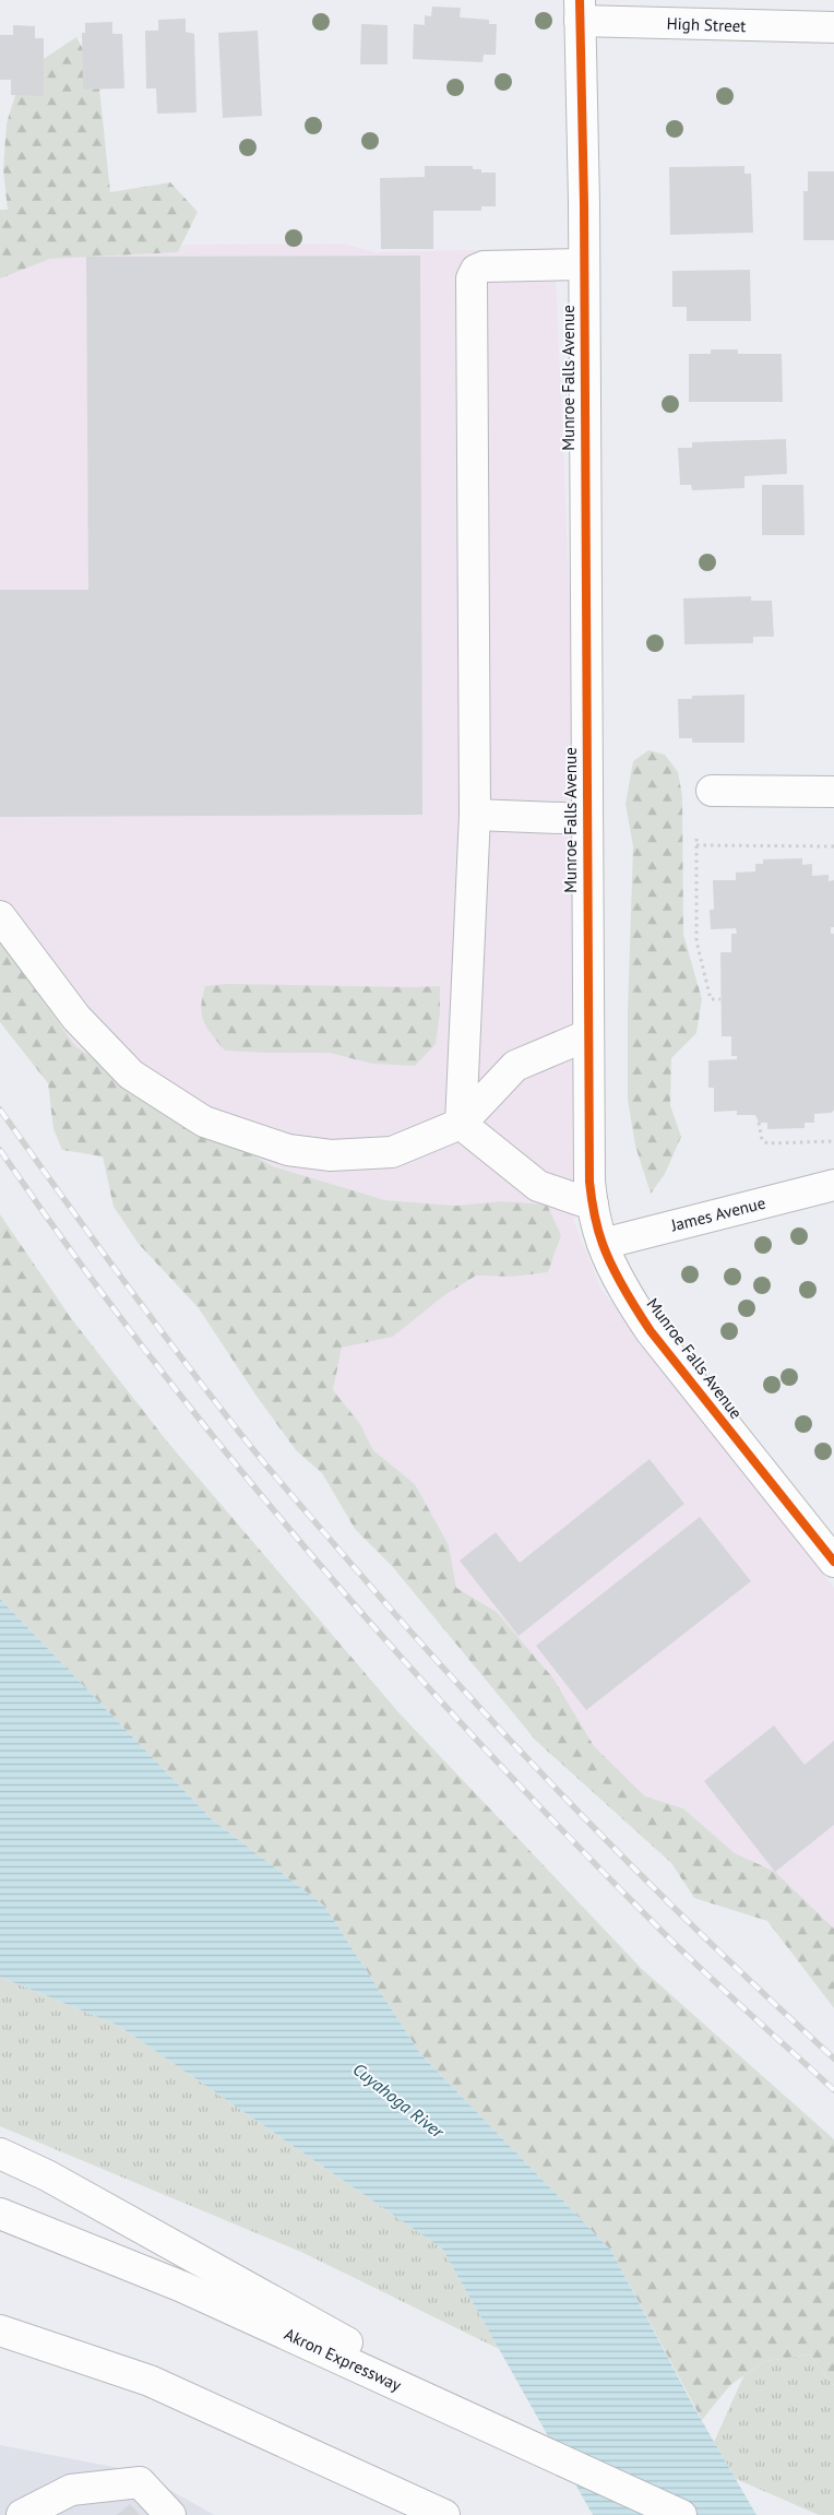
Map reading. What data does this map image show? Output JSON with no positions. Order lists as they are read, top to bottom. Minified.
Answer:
{"streets":{"main road":["High Street","Munroe Falls Avenue","James Avenue","Akron Expressway"]},"crossings":[["High Street","Munroe Falls Avenue"],["Munroe Falls Avenue","James Avenue"]],"water":["Cuyahoga River"]}
